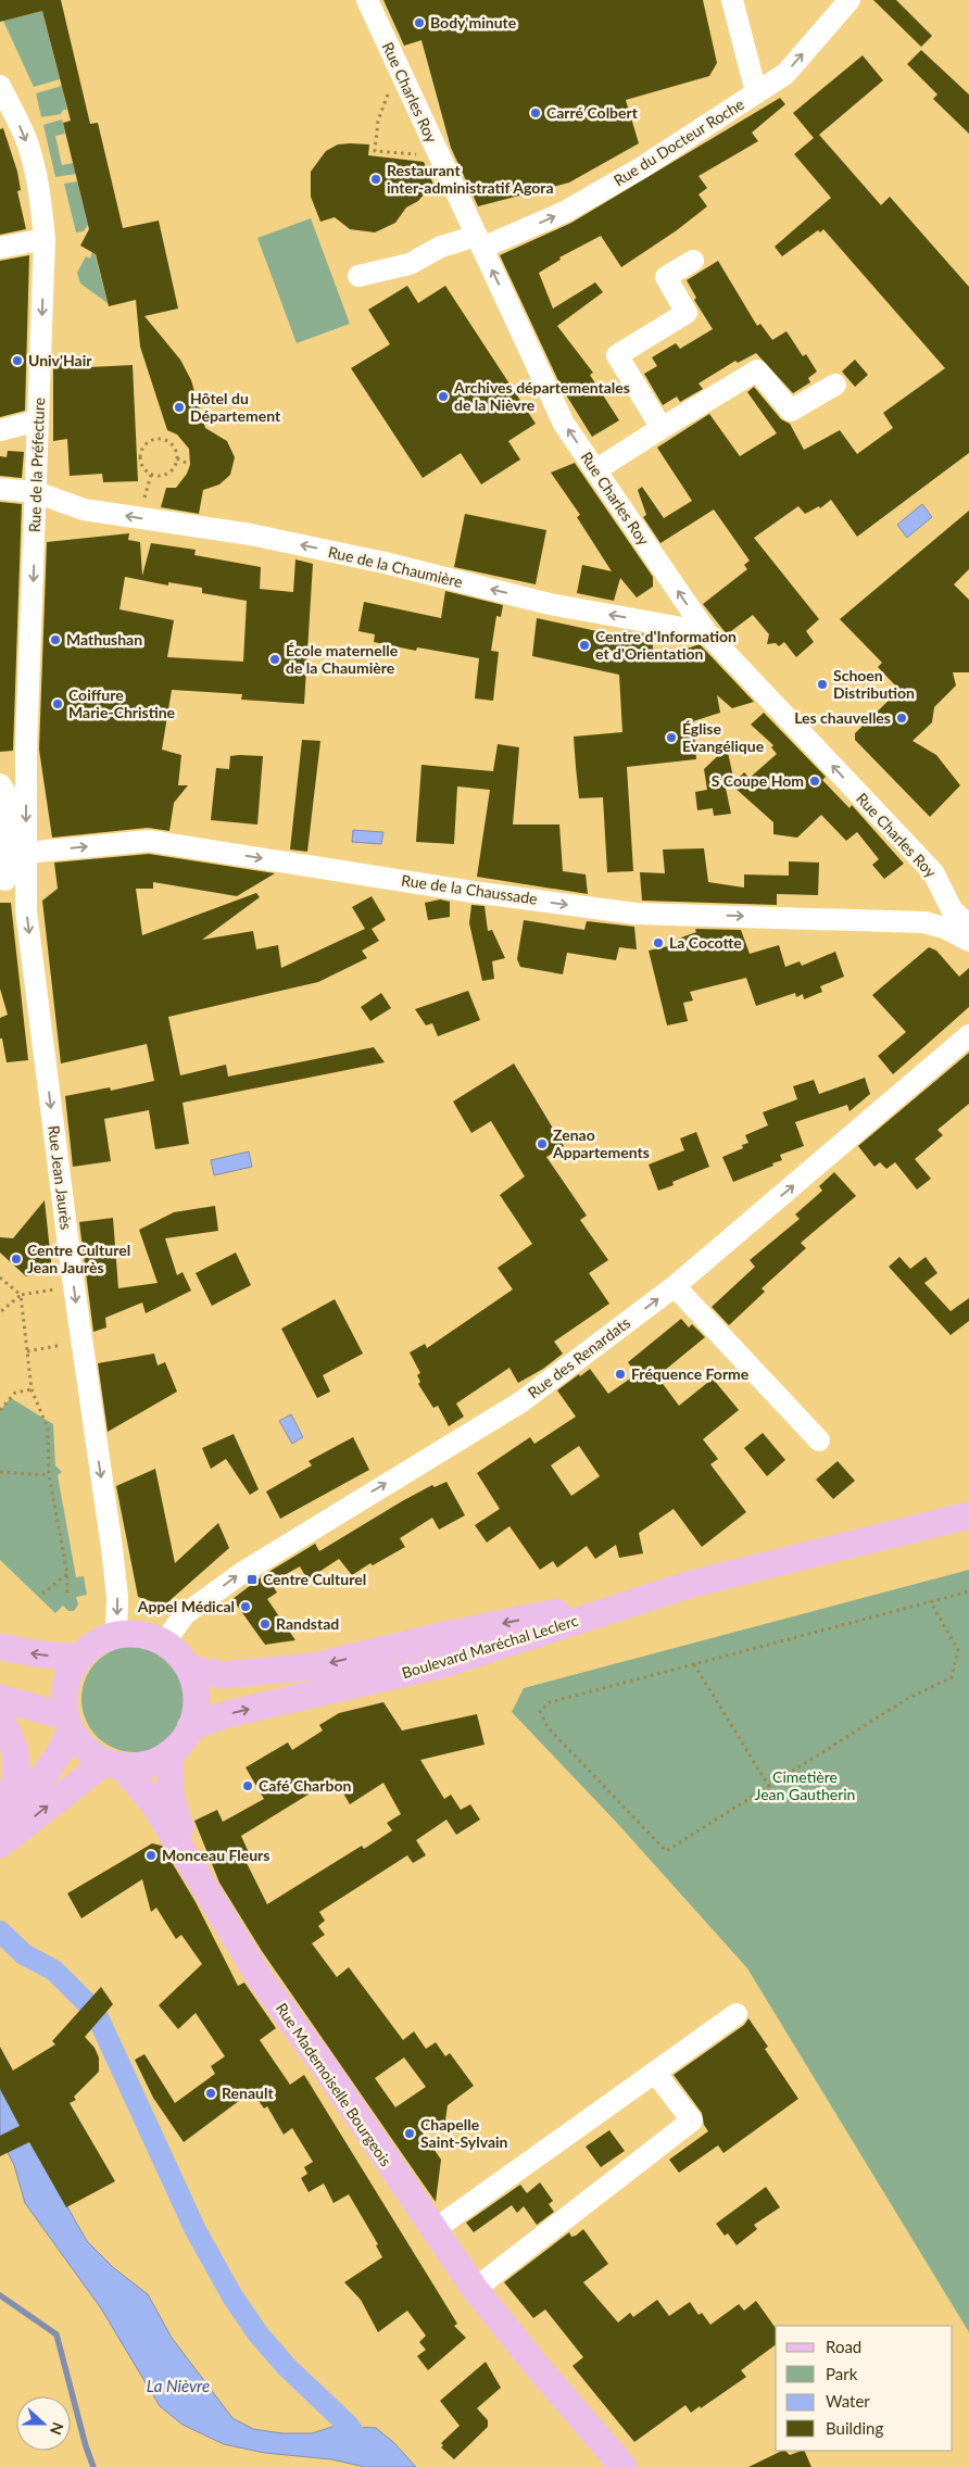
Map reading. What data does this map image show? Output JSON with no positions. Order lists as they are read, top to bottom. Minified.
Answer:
{"streets":{"main road":["Boulevard Maréchal Leclerc","Rue Mademoiselle Bourgeois"],"street":["Rue Charles Roy","Rue du Docteur Roche","Rue de la Préfecture","Rue de la Chaumière","Rue de la Chaussade","Rue Jean Jaurès","Rue des Renardats"]},"crossings":[["Rue Charles Roy","Rue du Docteur Roche"],["Rue Charles Roy","Rue de la Chaumière"],["Rue de la Préfecture","Rue de la Chaumière"],["Rue de la Préfecture","Rue de la Chaussade"],["Rue de la Préfecture","Rue Jean Jaurès"],["Rue de la Chaussade","Rue Jean Jaurès"],["Rue Jean Jaurès","Rue des Renardats"],["Rue Jean Jaurès","Boulevard Maréchal Leclerc"],["Rue Jean Jaurès","Rue Mademoiselle Bourgeois"],["Rue des Renardats","Boulevard Maréchal Leclerc"],["Rue des Renardats","Rue Mademoiselle Bourgeois"],["Boulevard Maréchal Leclerc","Rue Mademoiselle Bourgeois"]],"one_way":["Rue Charles Roy","Rue du Docteur Roche","Rue de la Préfecture","Rue de la Chaumière","Rue de la Chaussade","Rue Jean Jaurès","Rue des Renardats"],"water":["La Nièvre"],"parks":["Cimetière Jean Gautherin"],"places":{"other":["Body'minute","Carré Colbert","Restaurant inter-administratif Agora","Univ'Hair","Archives départementales de la Nièvre","Hôtel du Département","Mathushan","Centre d'Information et d'Orientation","École maternelle de la Chaumière","Schoen Distribution","Coiffure Marie-Christine","Les chauvelles","Église Evangélique","S Coupe Hom","La Cocotte","Zenao Appartements","Centre Culturel Jean Jaurès","Fréquence Forme","Appel Médical","Randstad","Café Charbon","Monceau Fleurs","Renault","Chapelle Saint-Sylvain"],"transit":["Centre Culturel"]},"legend":["Road","Park","Water","Building"],"north":"right"}
